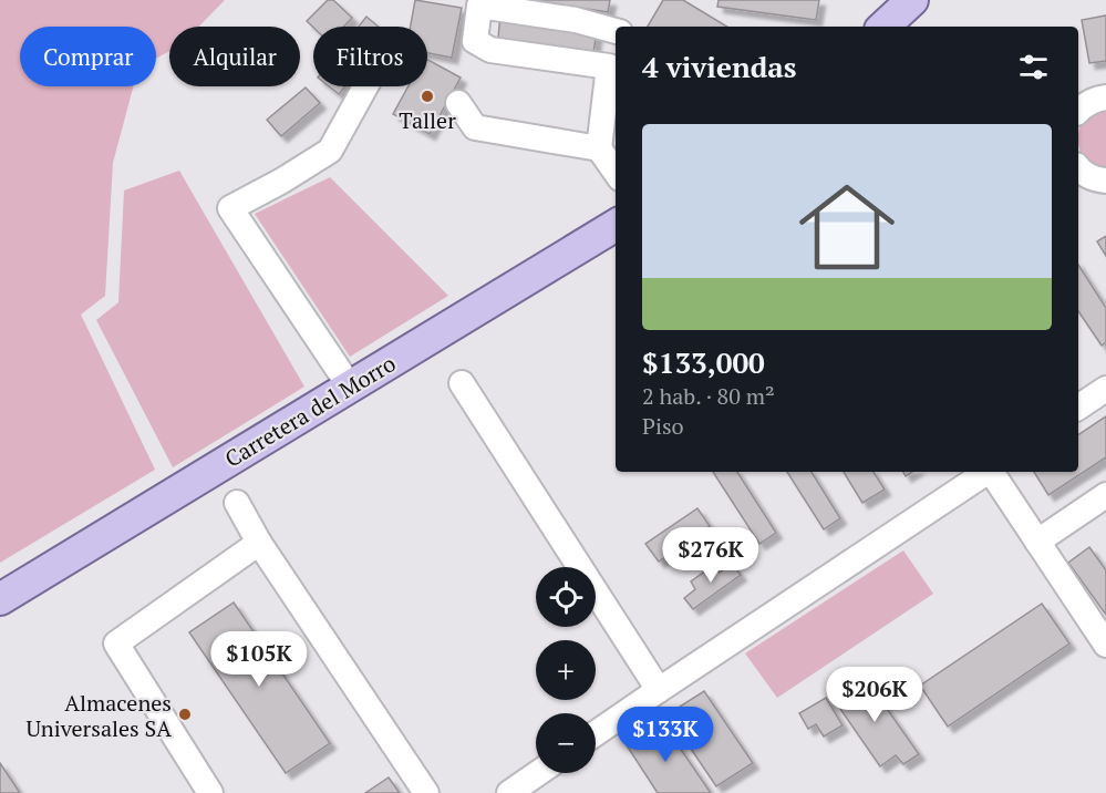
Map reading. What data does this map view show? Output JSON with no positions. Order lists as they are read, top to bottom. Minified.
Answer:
{"streets":{"main road":["Carretera del Morro"]},"places":["Taller","Almacenes Universales SA"],"page":{"chip":["Comprar","Alquilar","Filtros"],"heading":"4 viviendas","list":[{"name":"$133,000","note":"2 hab. · 80 m² · Piso"}],"price":["$276K","$105K","$206K","$133K"],"map_buttons":["+","−"]}}
